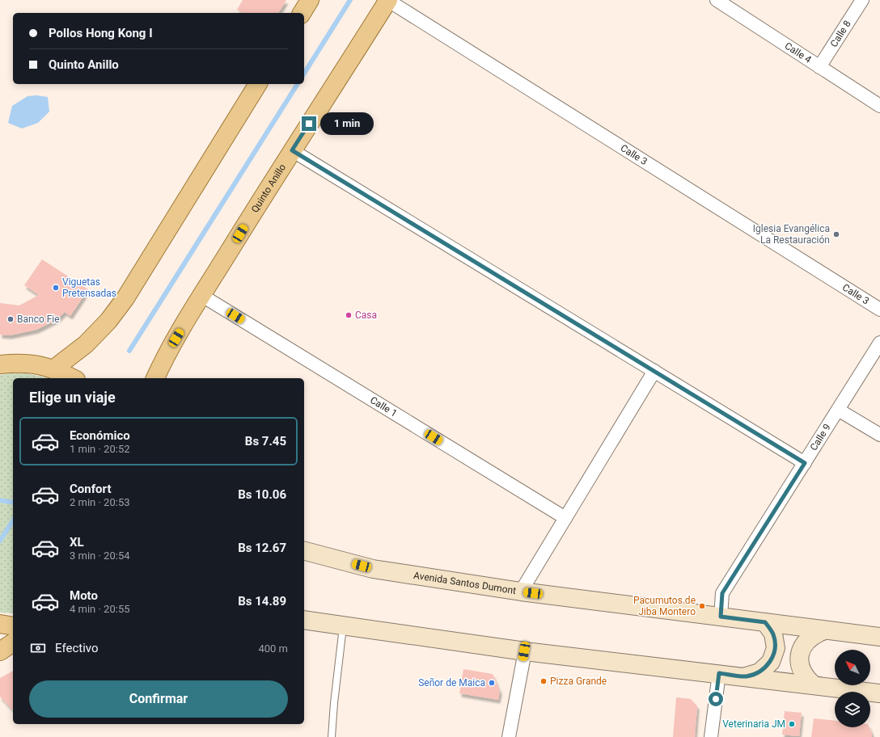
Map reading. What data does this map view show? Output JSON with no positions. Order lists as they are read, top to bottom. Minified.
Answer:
{"streets":{"main road":["Quinto Anillo","Avenida Santos Dumont"],"street":["Calle 8","Calle 4","Calle 3","Calle 1","Calle 9"]},"crossings":[["Calle 8","Calle 4"],["Calle 3","Quinto Anillo"],["Quinto Anillo","Calle 1"],["Calle 9","Avenida Santos Dumont"]],"places":["Iglesia Evangélica La Restauración","Viguetas Pretensadas","Casa","Banco Fie","Pacumutos de Jiba Montero","Pizza Grande","Señor de Maica","Veterinaria JM"],"north":"top left","page":{"banner":["Pollos Hong Kong I","Quinto Anillo"],"bubble":"1 min","heading":"Elige un viaje","list":[{"name":"Económico","note":"1 min · 20:52","value":"Bs 7.45"},{"name":"Confort","note":"2 min · 20:53","value":"Bs 10.06"},{"name":"XL","note":"3 min · 20:54","value":"Bs 12.67"},{"name":"Moto","note":"4 min · 20:55","value":"Bs 14.89"}],"pay":["Efectivo","400 m"],"buttons":"Confirmar"}}
